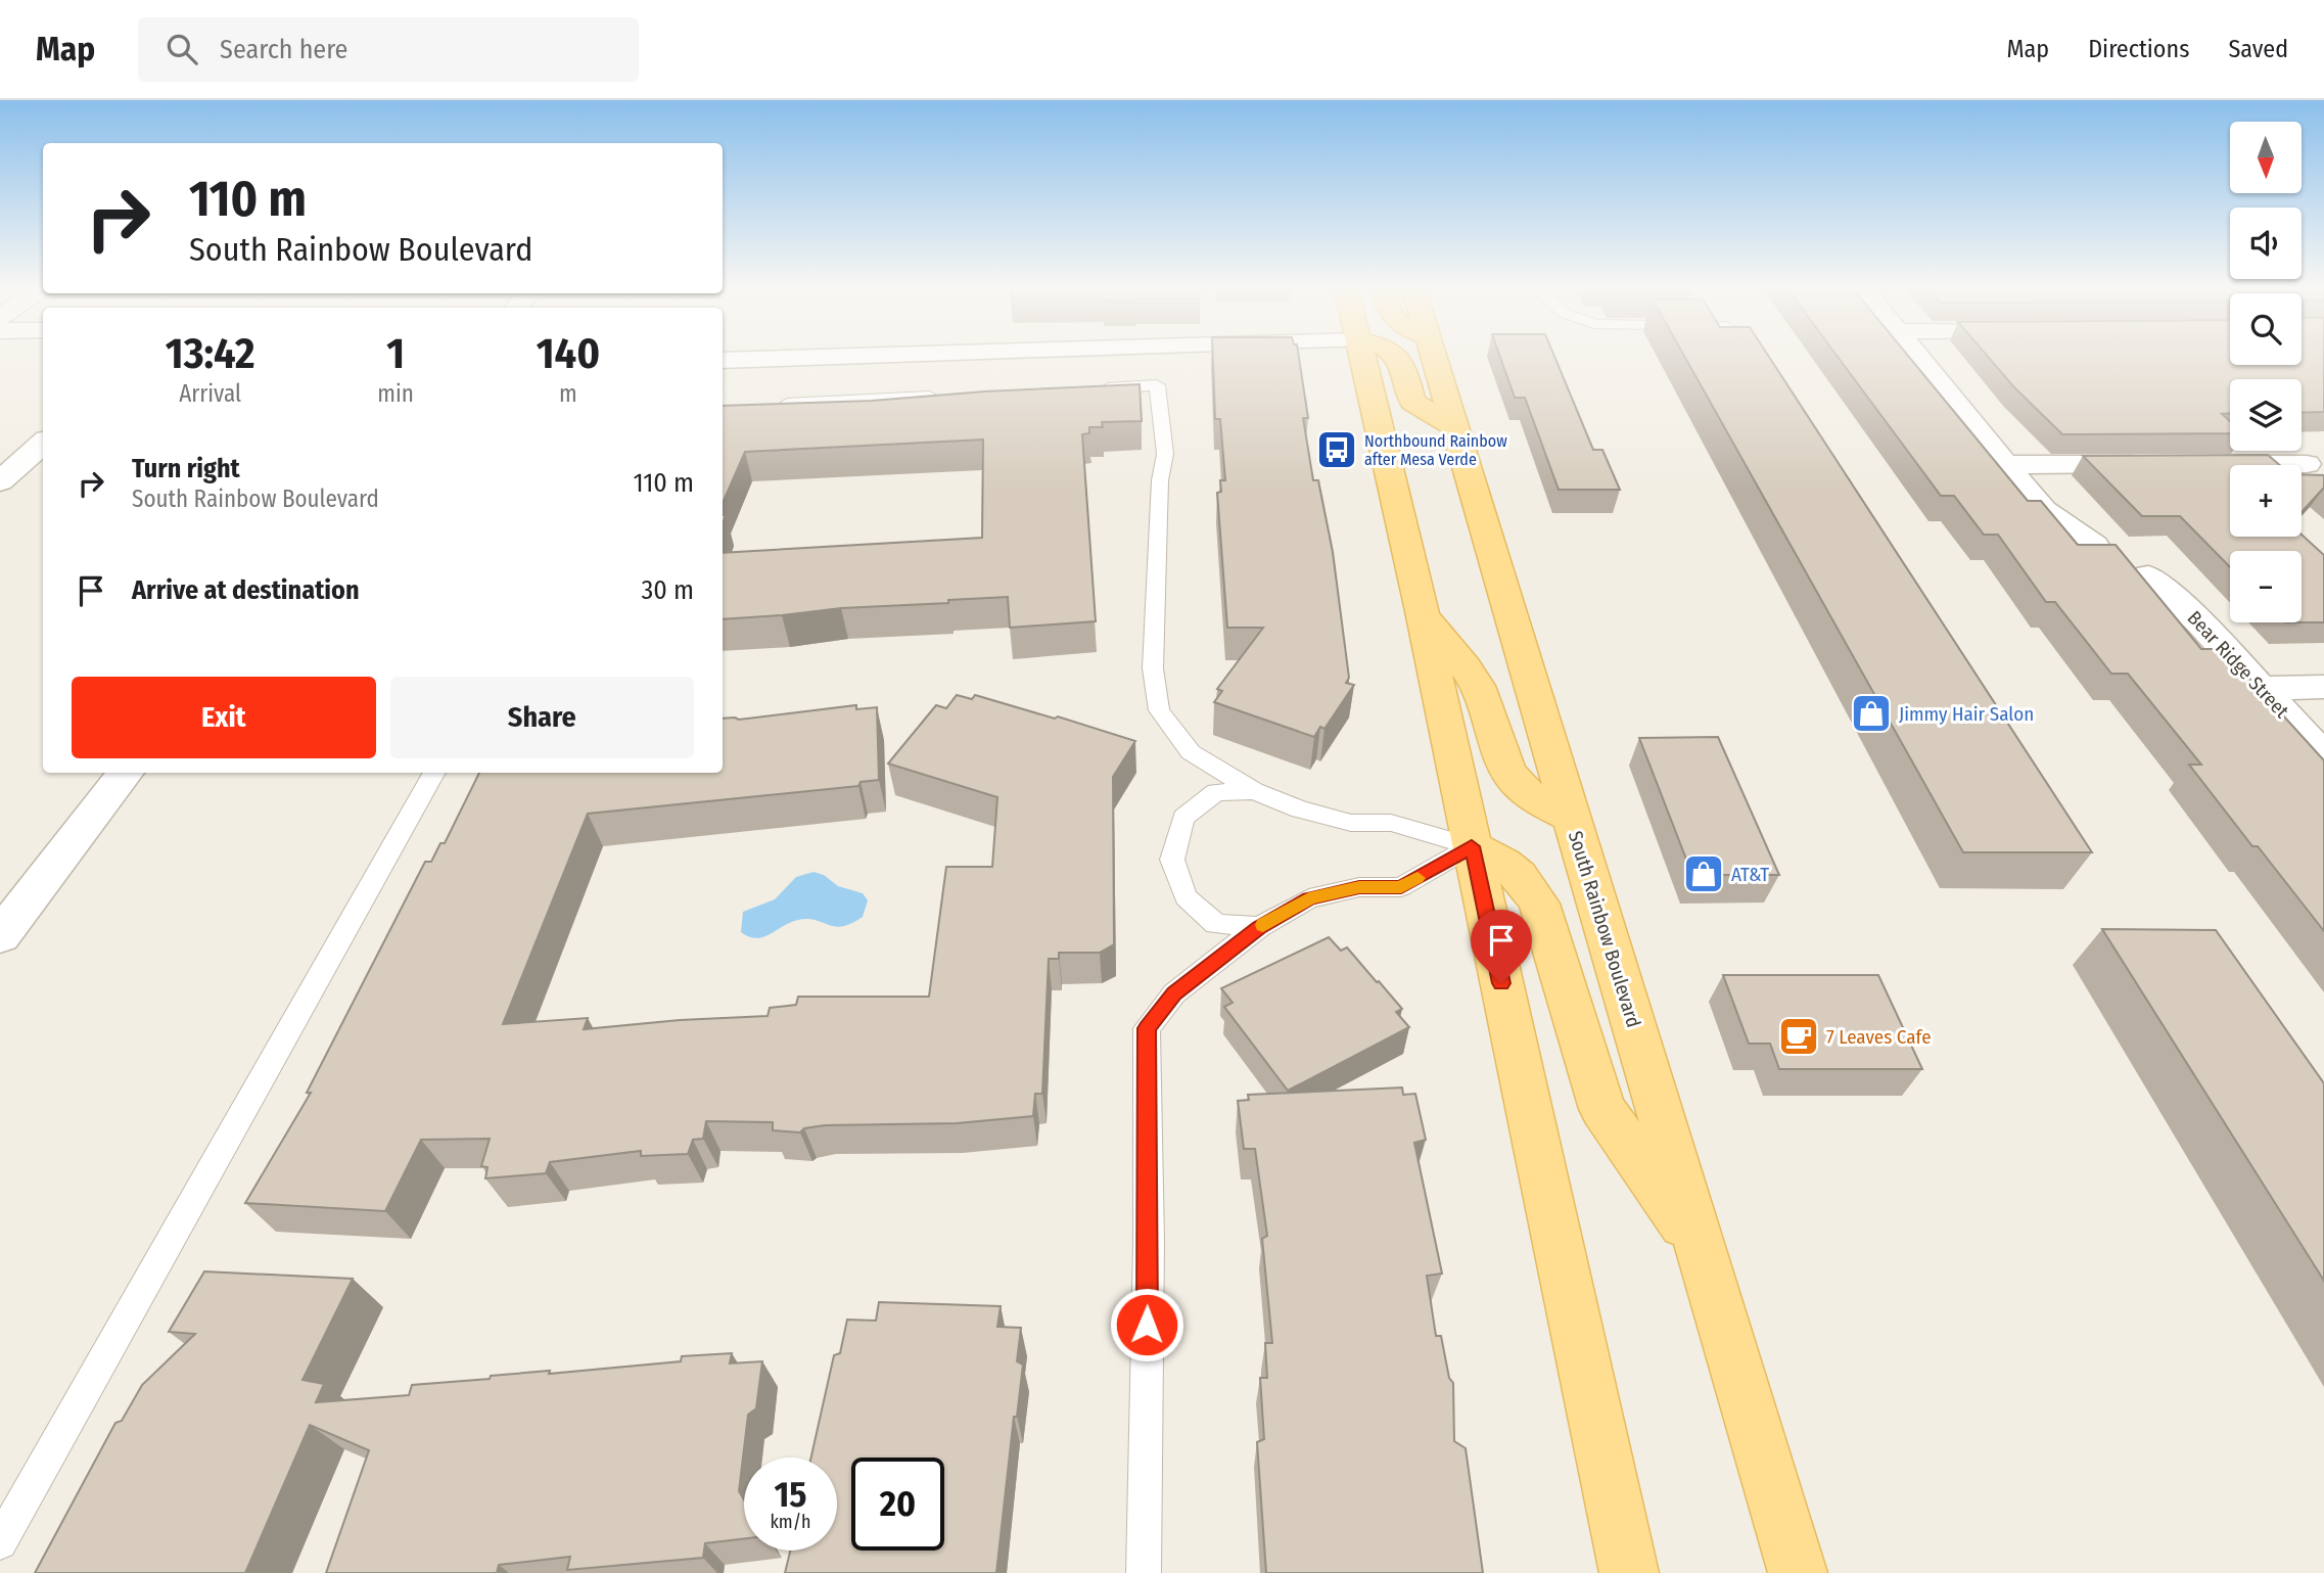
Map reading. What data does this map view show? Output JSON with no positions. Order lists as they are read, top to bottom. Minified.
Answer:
{"streets":{"main road":["South Rainbow Boulevard"],"street":["Bear Ridge Street"]},"places":{"bus stop":["Northbound Rainbow after Mesa Verde"],"shop":["Jimmy Hair Salon","AT&T"],"cafe":["7 Leaves Cafe"]},"north":"bottom","page":{"header":"Map","search":"Search here","nav":["Map","Directions","Saved"],"map_buttons":["+","−"],"turn":["110 m","South Rainbow Boulevard"],"eta":["13:42","Arrival","1","min","140","m"],"list":[{"name":"Turn right","note":"South Rainbow Boulevard","value":"110 m"},{"name":"Arrive at destination","value":"30 m"}],"buttons":["Exit","Share"],"speed":"15 km/h","limit":"20"}}
